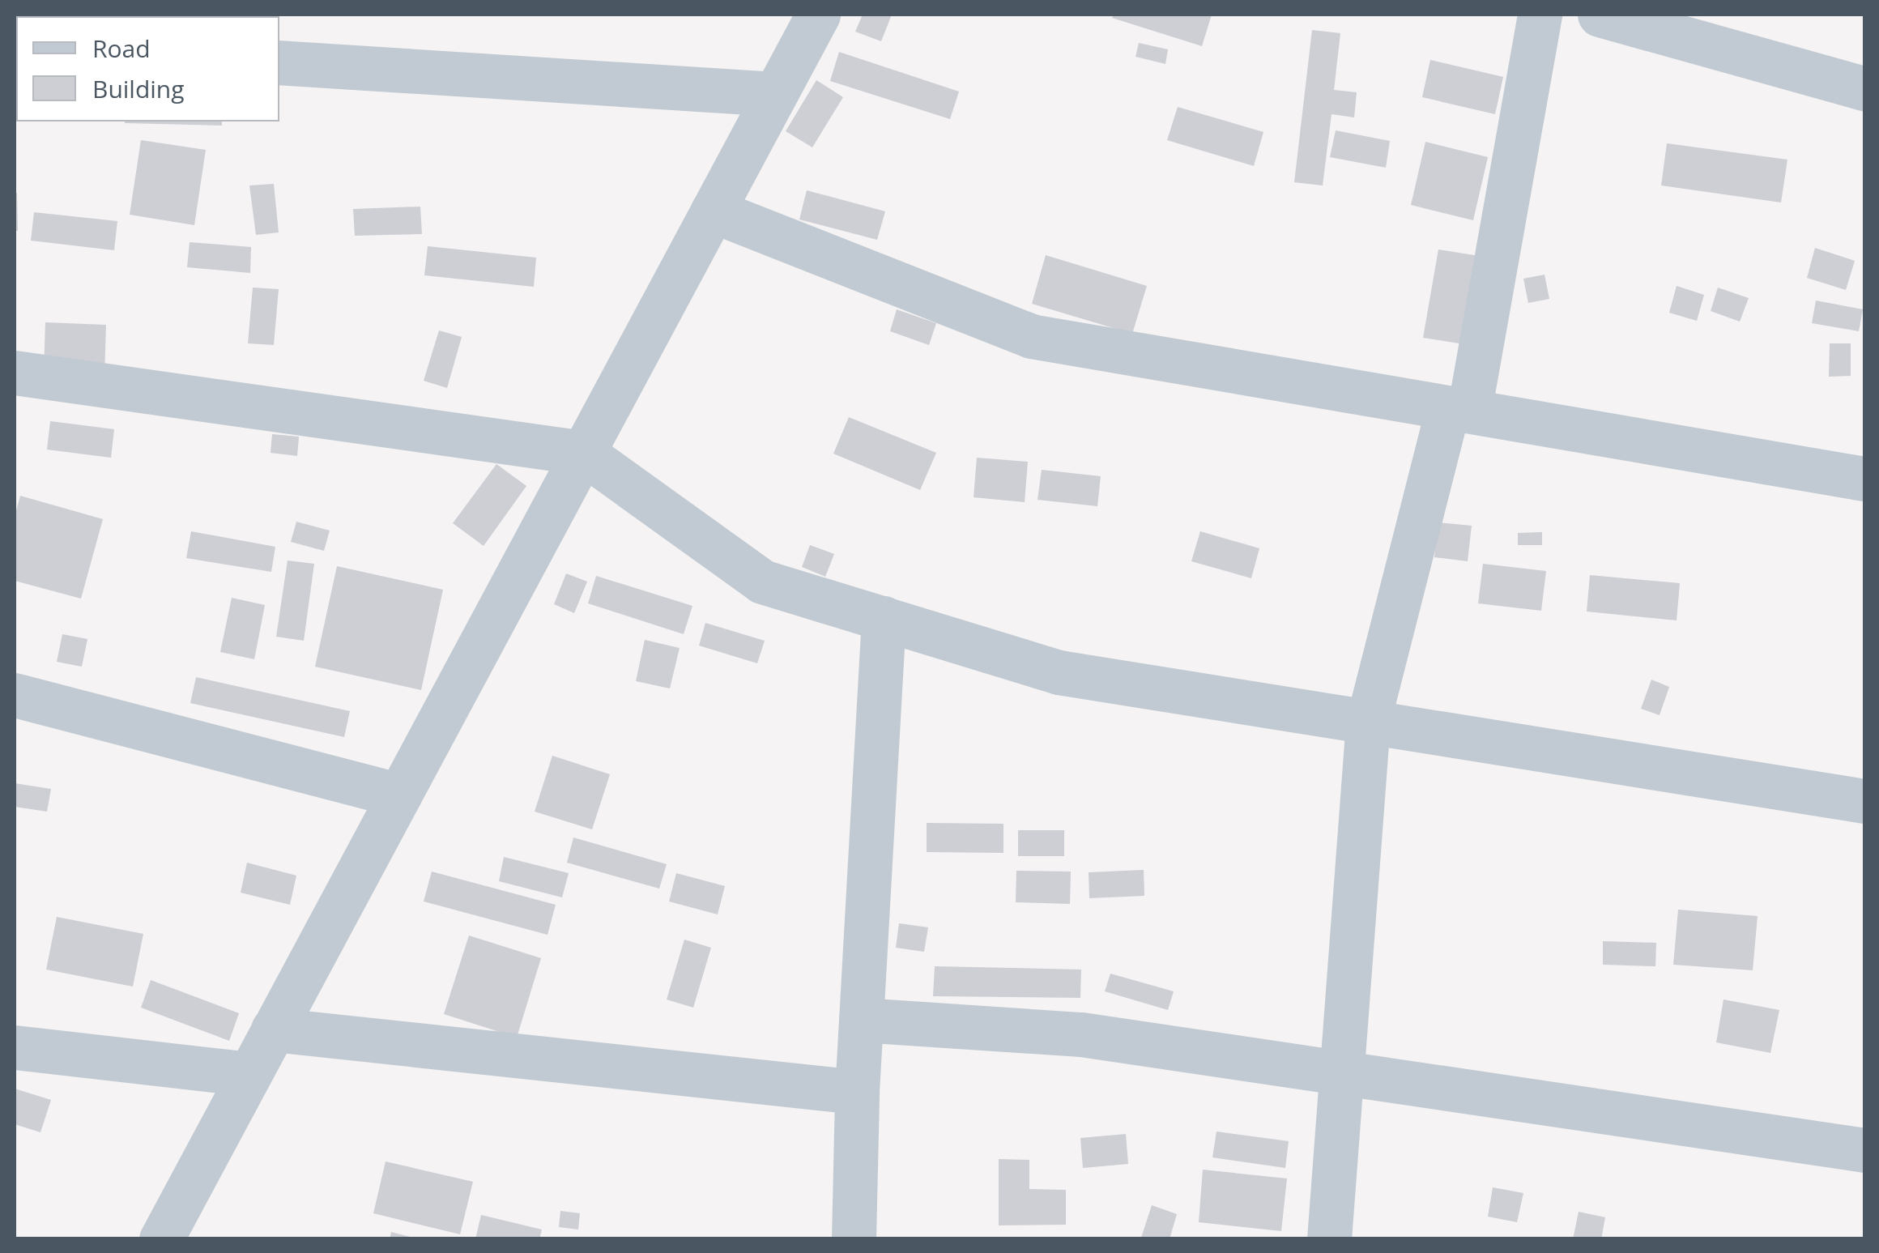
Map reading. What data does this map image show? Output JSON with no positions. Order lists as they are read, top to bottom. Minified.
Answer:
{"legend":["Road","Building"]}
